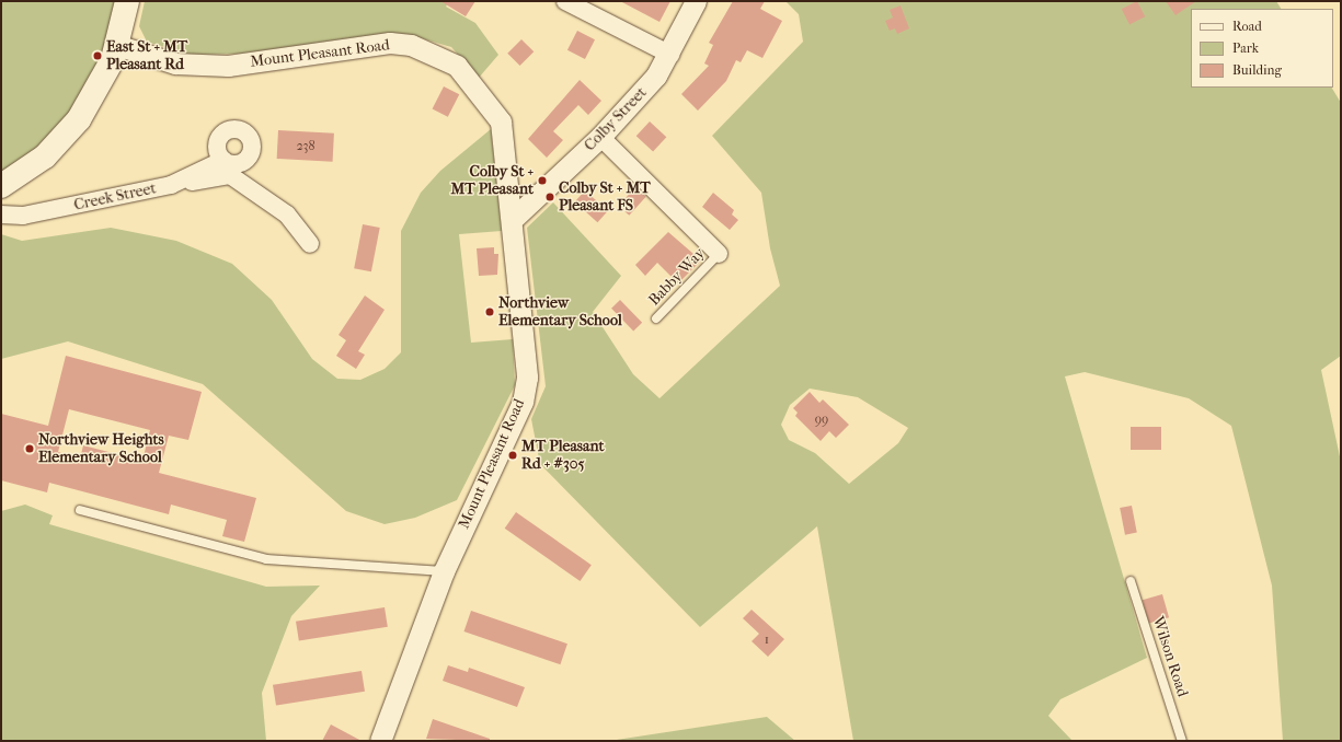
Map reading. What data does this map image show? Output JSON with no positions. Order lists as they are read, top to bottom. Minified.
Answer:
{"streets":{"street":["Mount Pleasant Road","Colby Street","Creek Street"],"lane":["Babby Way","Wilson Road"]},"crossings":[["Mount Pleasant Road","Colby Street"]],"places":["East St + MT Pleasant Rd","Colby St + MT Pleasant","Colby St + MT Pleasant FS","Northview Elementary School","Northview Heights Elementary School","MT Pleasant Rd + #305"],"house_numbers":["238","99","1"],"legend":["Road","Park","Building"]}
